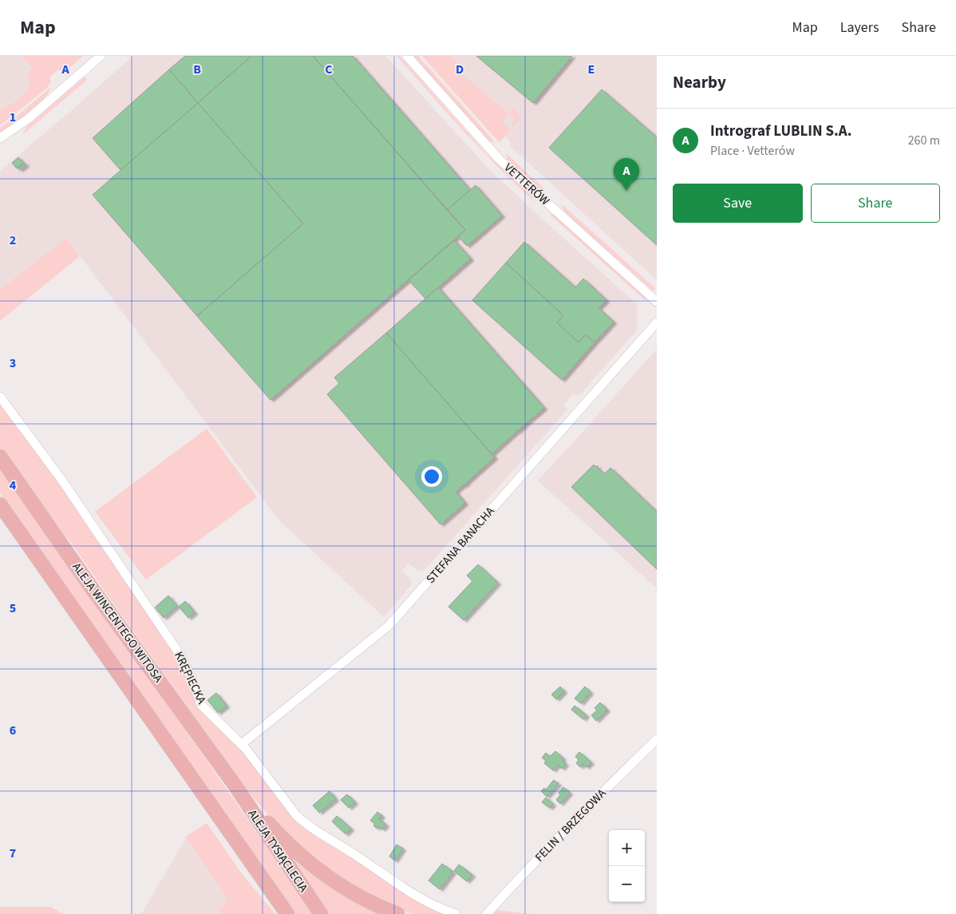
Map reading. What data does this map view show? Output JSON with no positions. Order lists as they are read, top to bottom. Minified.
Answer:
{"streets":{"main road":["ALEJA WINCENTEGO WITOSA","ALEJA TYSIĄCLECIA"],"street":["VETTERÓW","STEFANA BANACHA","KRĘPIECKA","FELIN / BRZEGOWA"]},"crossings":[["STEFANA BANACHA","KRĘPIECKA"],["ALEJA WINCENTEGO WITOSA","ALEJA TYSIĄCLECIA"]],"page":{"header":"Map","nav":["Map","Layers","Share"],"heading":"Nearby","list":[{"mark":"A","name":"Intrograf LUBLIN S.A.","note":"Place · Vetterów","value":"260 m"}],"pins":"A","buttons":["Save","Share"],"map_buttons":["+","−"]},"grid":{"columns":["A","B","C","D","E"],"rows":["1","2","3","4","5","6","7"]}}
